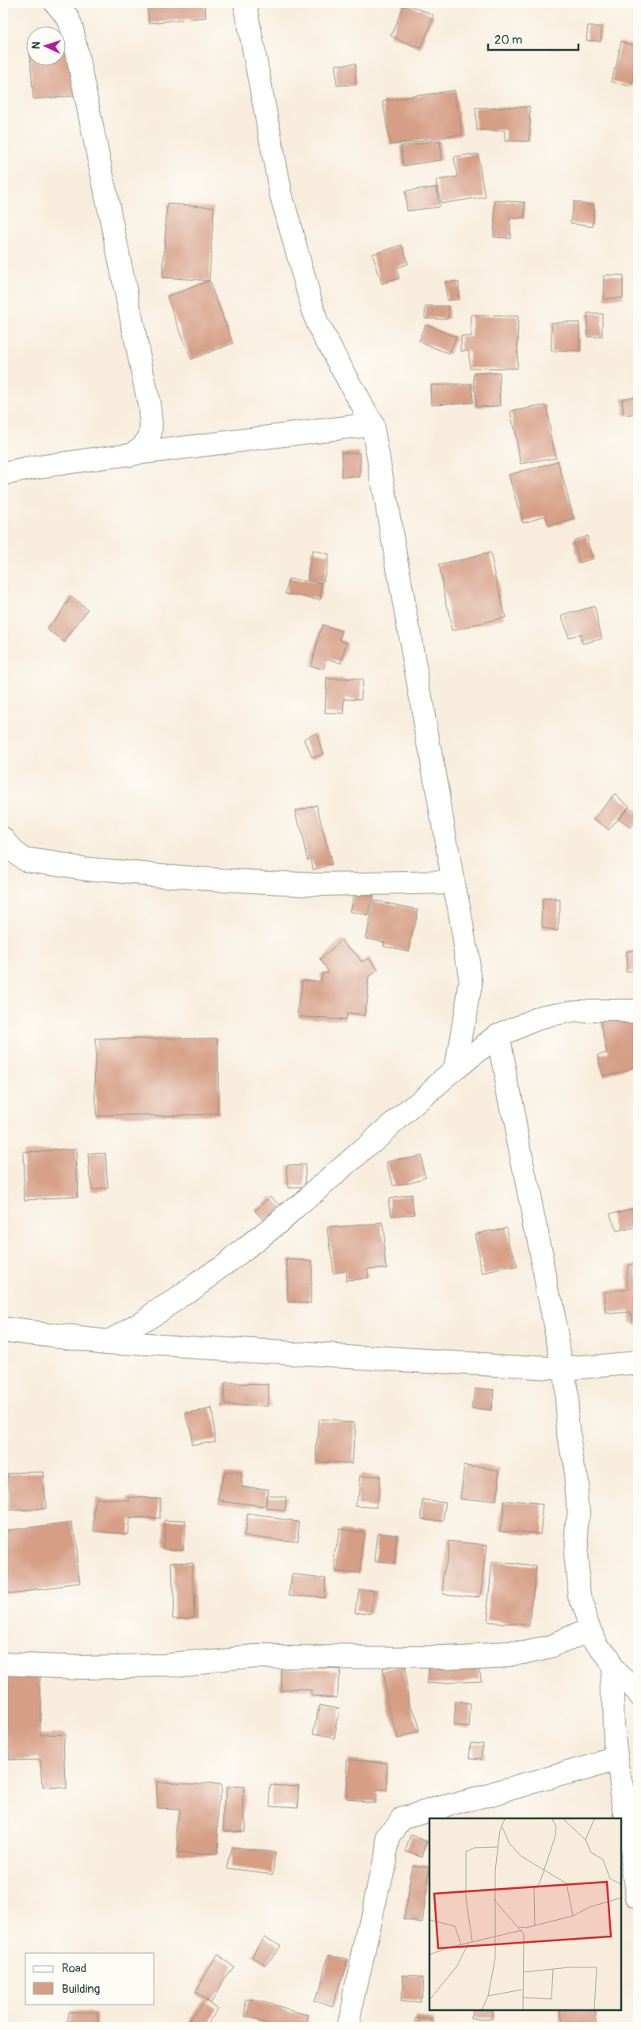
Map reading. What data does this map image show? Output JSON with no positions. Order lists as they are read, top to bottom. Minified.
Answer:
{"legend":["Road","Building"],"scale_bar":"20 m","north":"left"}
